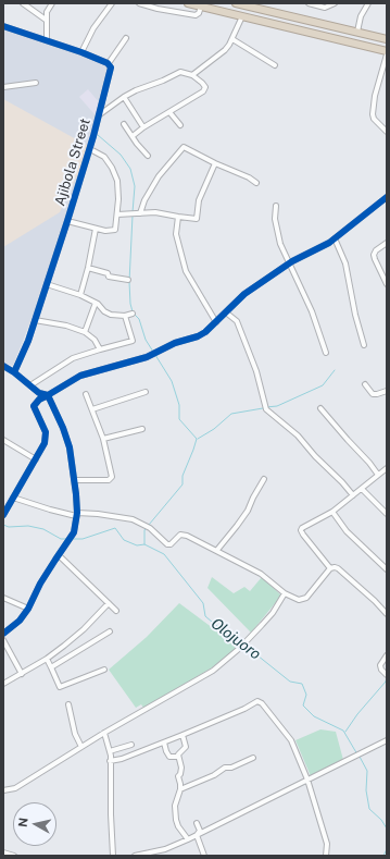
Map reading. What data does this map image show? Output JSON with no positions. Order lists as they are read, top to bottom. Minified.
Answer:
{"streets":{"street":["Ajibola Street"]},"water":["Olojuoro"],"north":"left"}
